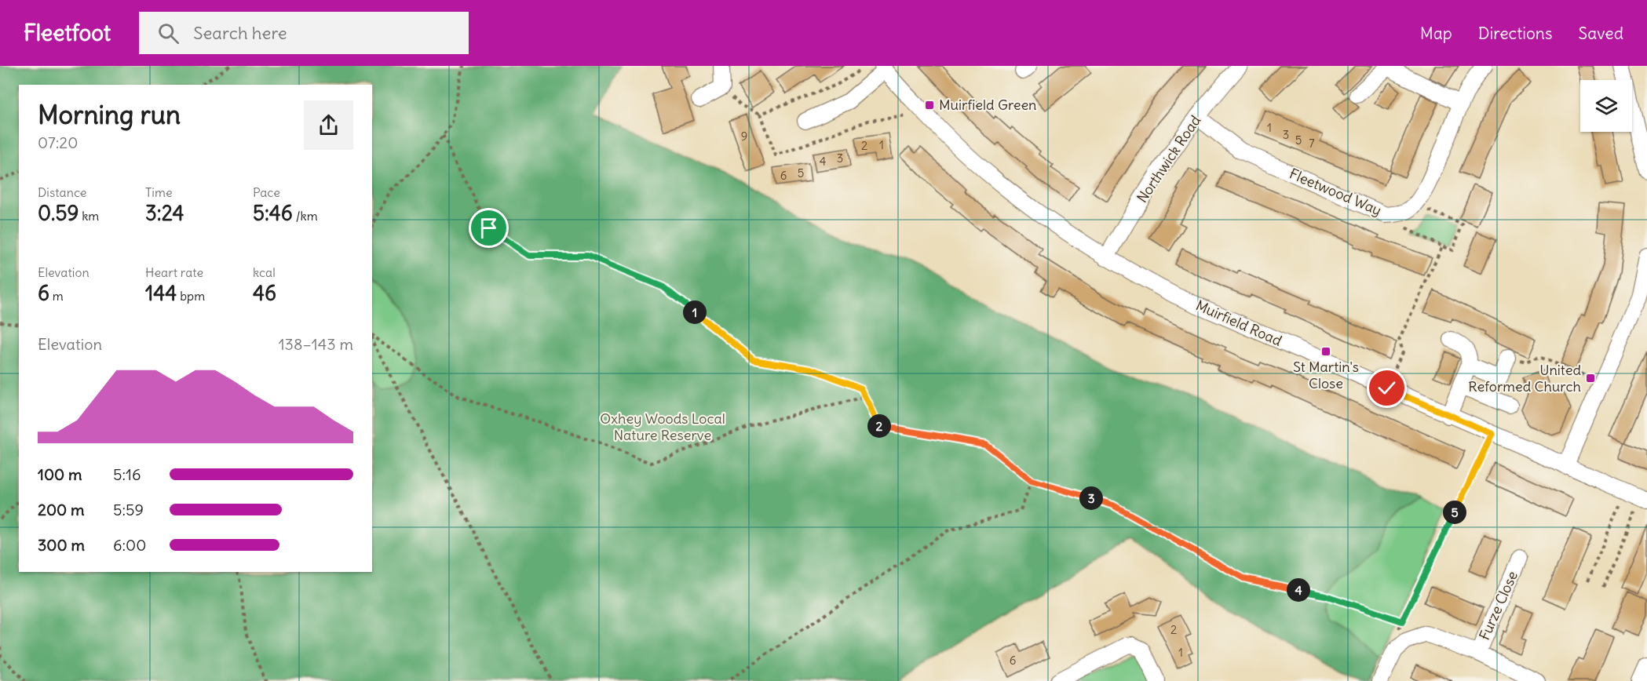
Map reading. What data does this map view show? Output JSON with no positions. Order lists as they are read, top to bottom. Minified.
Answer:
{"streets":{"street":["Northwick Road","Fleetwood Way","Muirfield Road","Furze Close"]},"crossings":[["Northwick Road","Fleetwood Way"],["Northwick Road","Muirfield Road"]],"parks":["Oxhey Woods Local Nature Reserve"],"places":{"transit":["Muirfield Green","St Martin's Close","United Reformed Church"]},"house_numbers":["1","3","9","5","7","1","2","3","4","5","6","2","1","6"],"page":{"header":"Fleetfoot","search":"Search here","nav":["Map","Directions","Saved"],"heading":["Morning run","07:20"],"stats":[["Distance","0.59 km"],["Time","3:24"],["Pace","5:46 /km"],["Elevation","6 m"],["Heart rate","144 bpm"],["kcal","46"]],"pins":["1","2","3","5","4"],"chart":["Elevation","138–143 m"],"list":[{"name":"100 m","note":"5:16"},{"name":"200 m","note":"5:59"},{"name":"300 m","note":"6:00"}]}}
